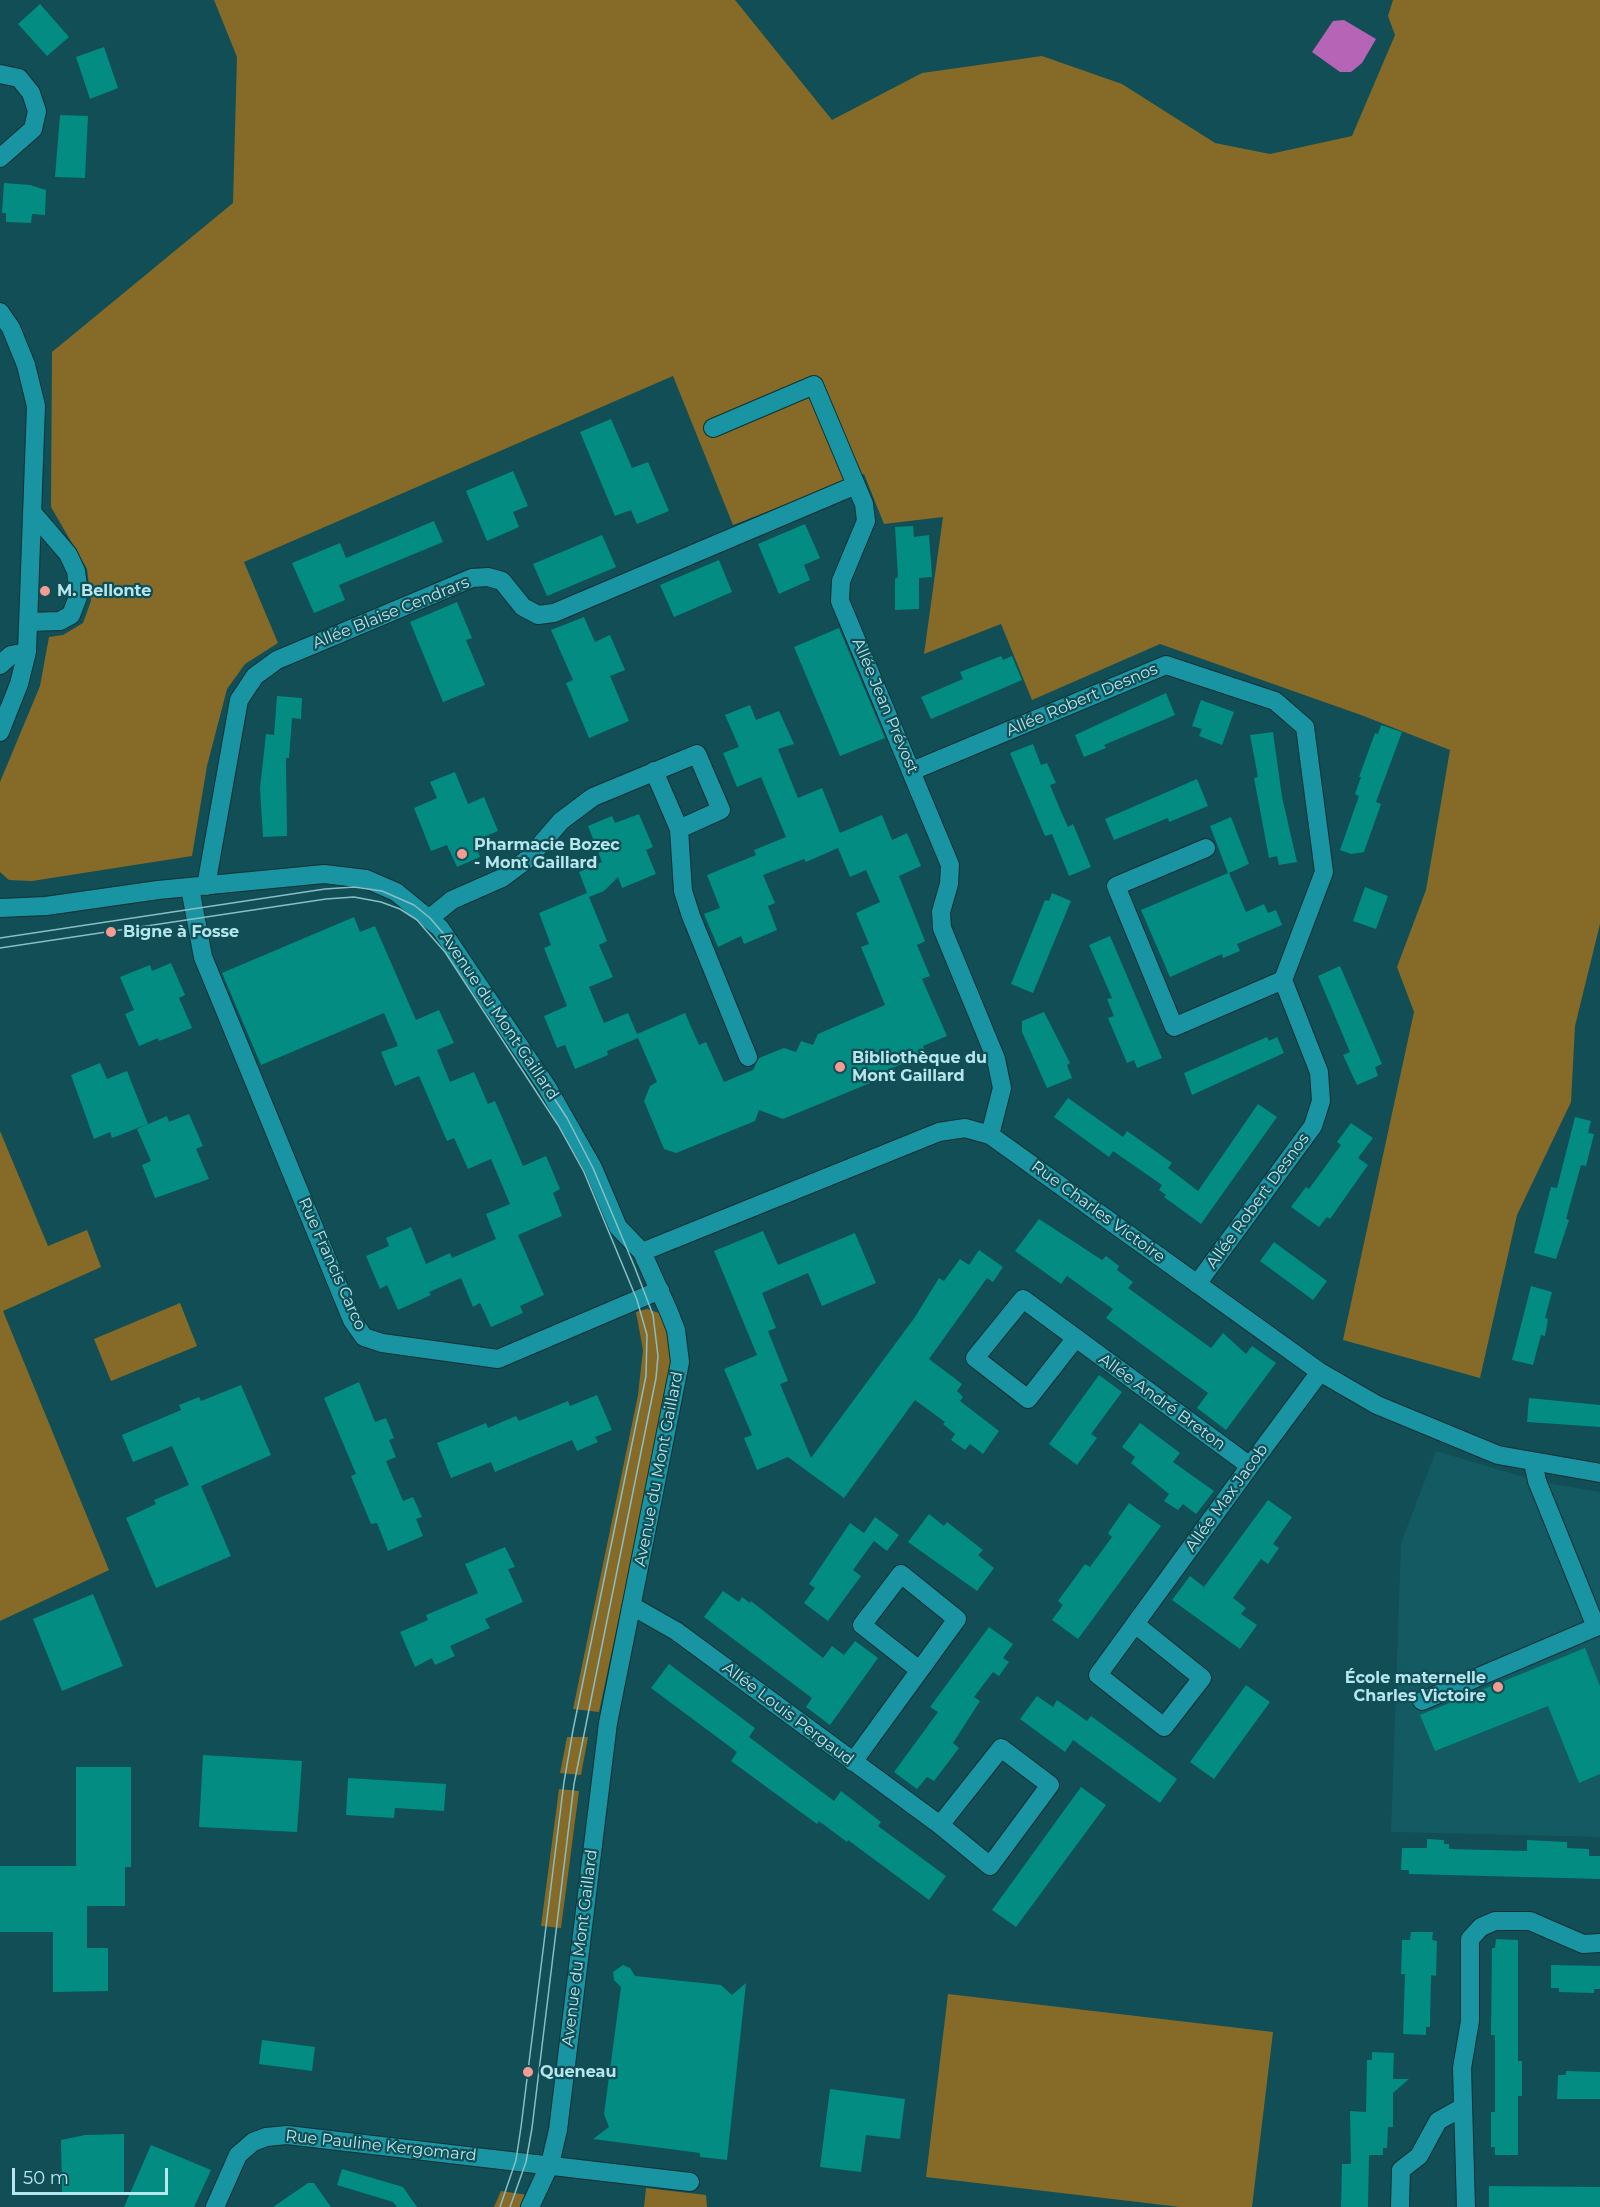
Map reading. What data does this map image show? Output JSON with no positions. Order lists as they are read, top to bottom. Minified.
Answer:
{"streets":{"street":["Allée Blaise Cendrars","Allée Robert Desnos","Allée Jean Prévost","Avenue du Mont Gaillard","Rue Charles Victoire","Rue Francis Carco","Allée André Breton","Allée Max Jacob","Allée Louis Pergaud","Rue Pauline Kergomard"]},"crossings":[["Allée Blaise Cendrars","Allée Jean Prévost"],["Allée Blaise Cendrars","Avenue du Mont Gaillard"],["Allée Blaise Cendrars","Rue Francis Carco"],["Allée Robert Desnos","Allée Jean Prévost"],["Allée Robert Desnos","Rue Charles Victoire"],["Allée Jean Prévost","Rue Charles Victoire"],["Avenue du Mont Gaillard","Rue Charles Victoire"],["Avenue du Mont Gaillard","Rue Francis Carco"],["Avenue du Mont Gaillard","Allée Louis Pergaud"],["Avenue du Mont Gaillard","Rue Pauline Kergomard"],["Rue Charles Victoire","Allée Max Jacob"],["Allée André Breton","Allée Max Jacob"]],"places":["M. Bellonte","Pharmacie Bozec - Mont Gaillard","Bigne à Fosse","Bibliothèque du Mont Gaillard","École maternelle Charles Victoire","Queneau"],"scale_bar":"50 m"}
